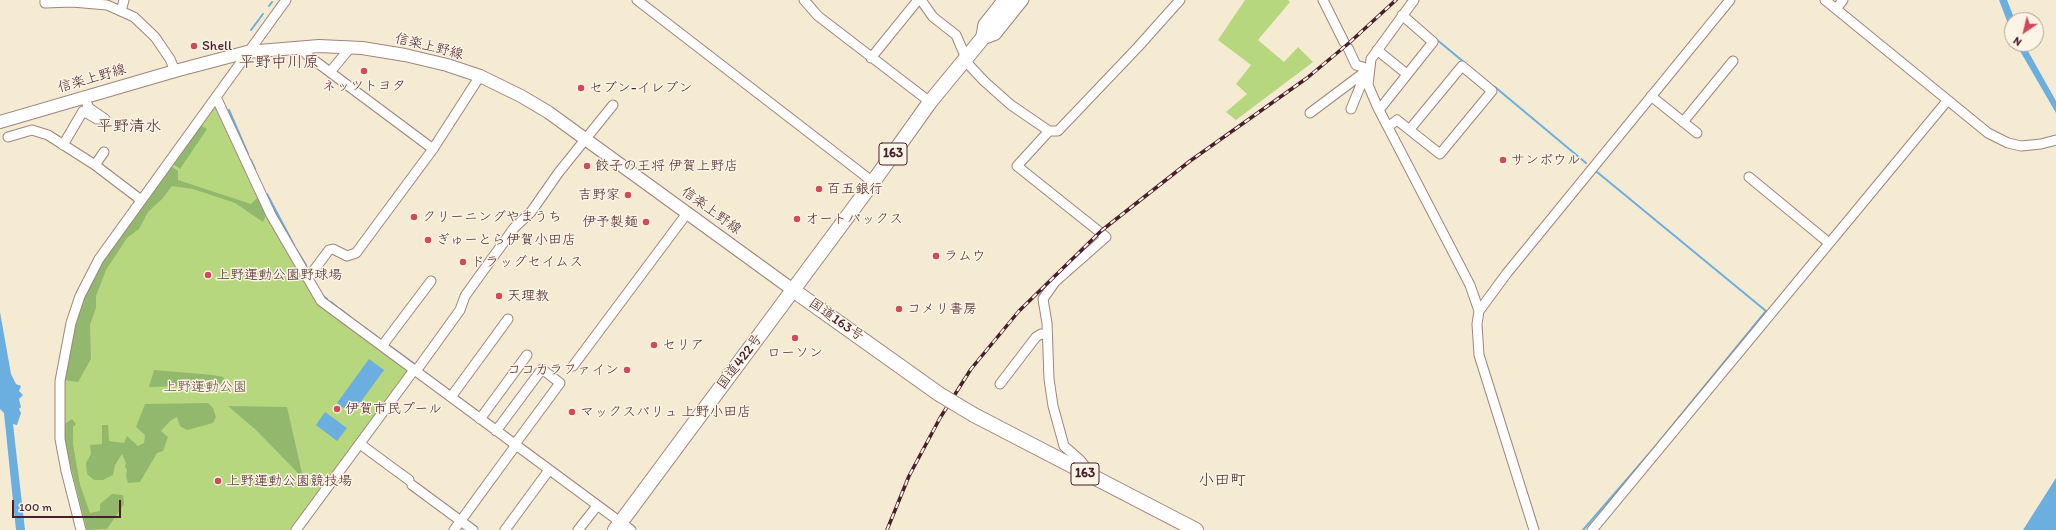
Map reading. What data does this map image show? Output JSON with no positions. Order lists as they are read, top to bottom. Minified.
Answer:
{"streets":{"highway":["163","国道163号","国道422号"],"main road":["信楽上野線"]},"crossings":[["信楽上野線","国道163号"],["信楽上野線","国道422号"],["国道163号","国道422号"]],"districts":["平野中川原","平野清水","小田町"],"parks":["上野運動公園"],"places":["Shell","ネッツトヨタ","セブン-イレブン","サンボウル","餃子の王将 伊賀上野店","百五銀行","吉野家","クリーニングやまうち","オートバックス","伊予製麺","ぎゅーとら伊賀小田店","ラムウ","ドラッグセイムス","上野運動公園野球場","天理教","コメリ書房","ローソン","セリア","ココカラファイン","伊賀市民プール","マックスバリュ 上野小田店","上野運動公園競技場"],"scale_bar":"100 m","north":"bottom left"}
